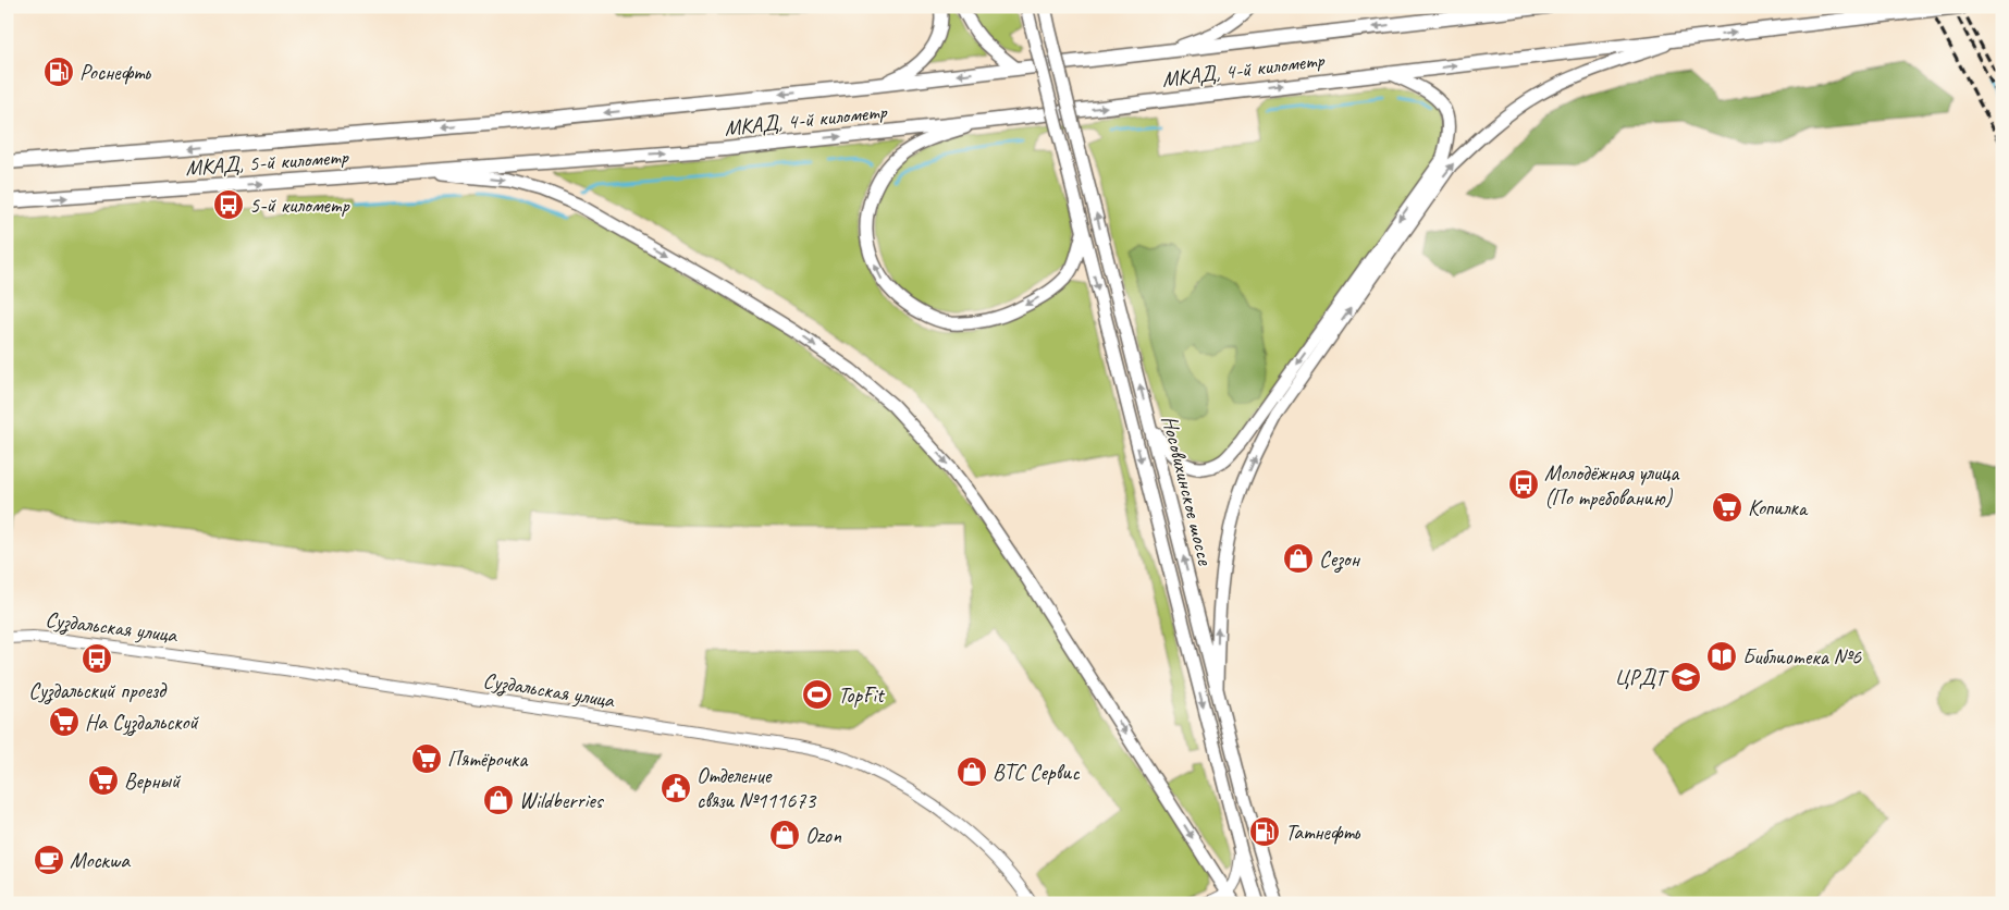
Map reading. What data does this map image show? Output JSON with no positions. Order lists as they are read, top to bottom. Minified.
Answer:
{"streets":{"highway":["МКАД, 4-й километр","МКАД, 5-й километр"],"main road":["Носовихинское шоссе"],"street":["Суздальская улица"]},"crossings":[["МКАД, 4-й километр","МКАД, 5-й километр"]],"places":{"fuel station":["Роснефть","Татнефть"],"bus stop":["5-й километр","Молодёжная улица (По требованию)","Суздальский проезд"],"supermarket":["Копилка","На Суздальской","Пятёрочка","Верный"],"shop":["Сезон","ВТС Сервис","Wildberries","Ozon"],"library":["Библиотека №6"],"school or university":["ЦРДТ"],"sports":["TopFit"],"public building":["Отделение связи №111673"],"cafe":["Москwa"]}}
